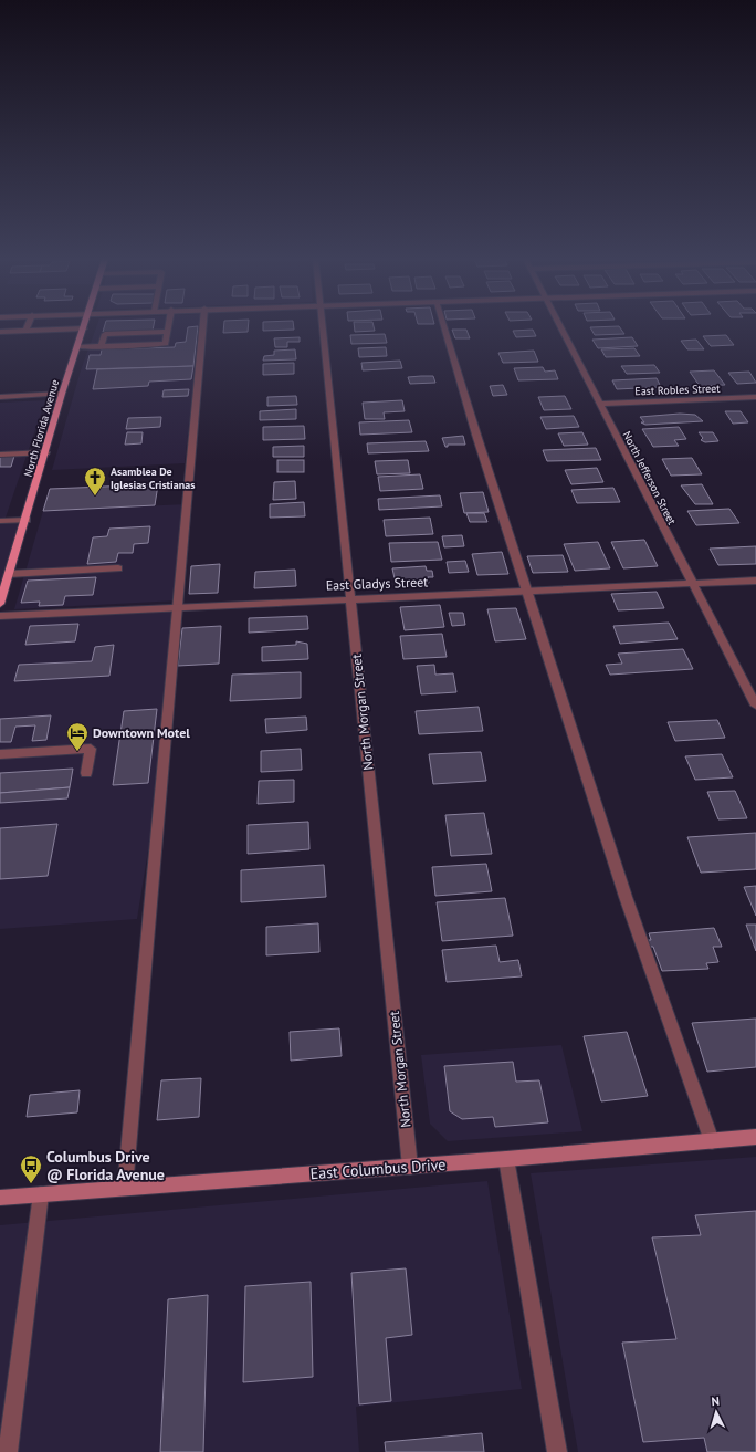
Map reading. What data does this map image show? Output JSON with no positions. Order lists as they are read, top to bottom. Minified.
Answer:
{"streets":{"main road":["North Florida Avenue","East Columbus Drive"],"street":["East Robles Street","North Jefferson Street","East Gladys Street","North Morgan Street"]},"crossings":[["East Robles Street","North Jefferson Street"],["North Jefferson Street","East Gladys Street"],["East Gladys Street","North Morgan Street"],["North Morgan Street","East Columbus Drive"]],"places":{"church":["Asamblea De Iglesias Cristianas"],"hotel":["Downtown Motel"],"bus stop":["Columbus Drive @ Florida Avenue"]},"north":"top"}
